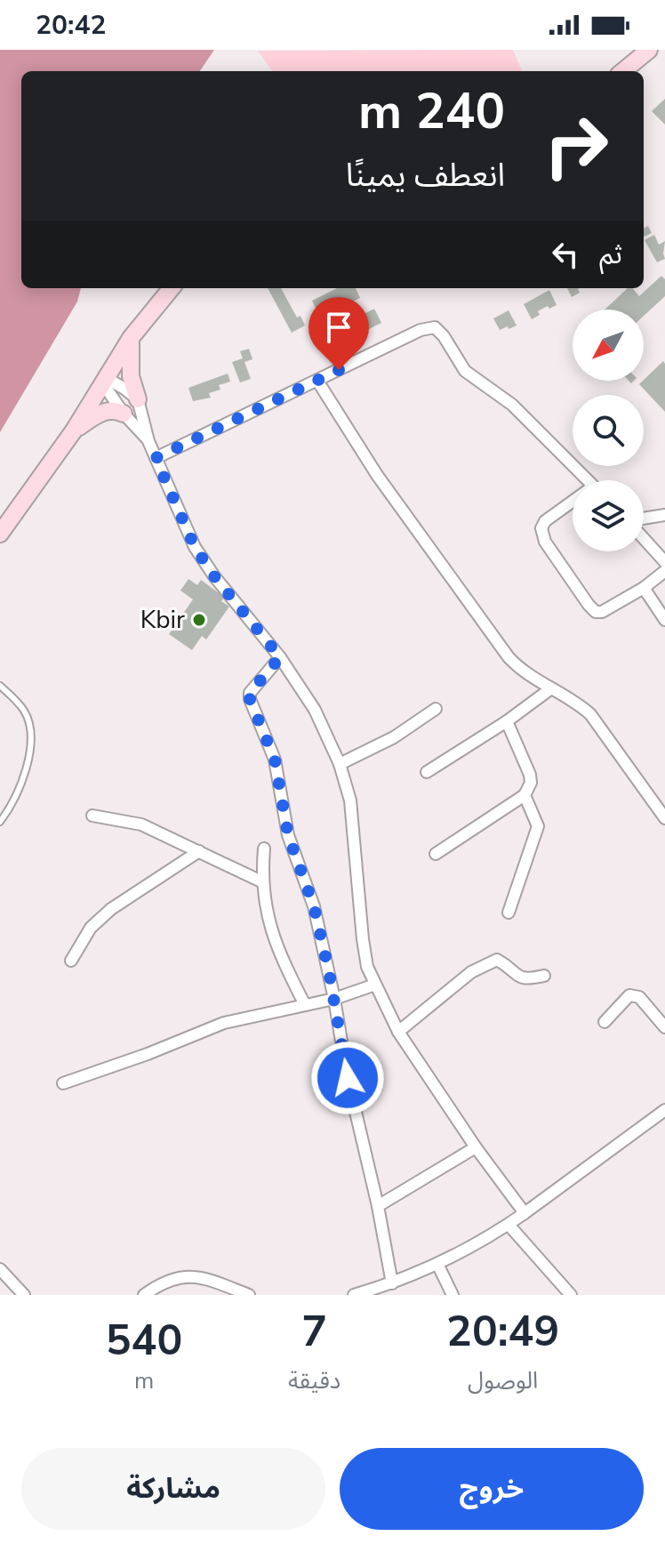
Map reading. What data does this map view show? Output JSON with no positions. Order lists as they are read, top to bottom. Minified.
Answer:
{"places":["Kbir"],"north":"bottom left","page":{"status":"20:42","turn":["240 m","انعطف يمينًا"],"then":"ثم","eta":["20:49","الوصول","7","دقيقة","540","m"],"buttons":["خروج","مشاركة"]}}
